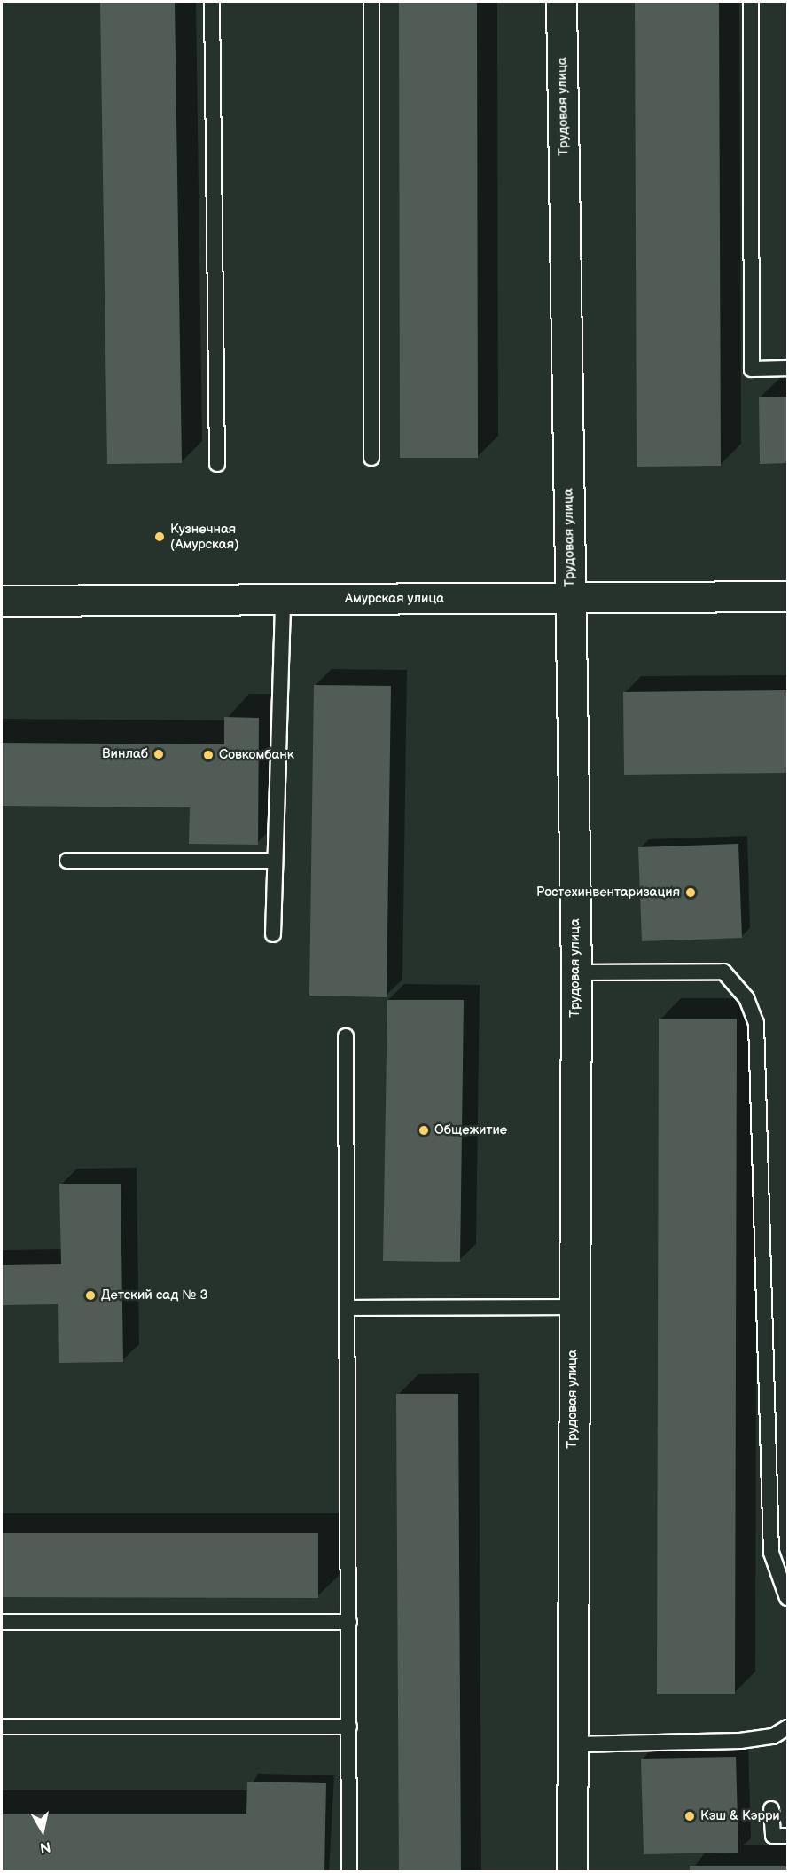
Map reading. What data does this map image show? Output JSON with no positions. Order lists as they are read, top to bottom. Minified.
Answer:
{"streets":{"street":["Трудовая улица","Амурская улица"]},"crossings":[["Трудовая улица","Амурская улица"]],"places":["Кузнечная (Амурская)","Винлаб","Совкомбанк","Ростехинвентаризация","Общежитие","Детский сад № 3","Кэш & Кэрри"],"north":"bottom"}
